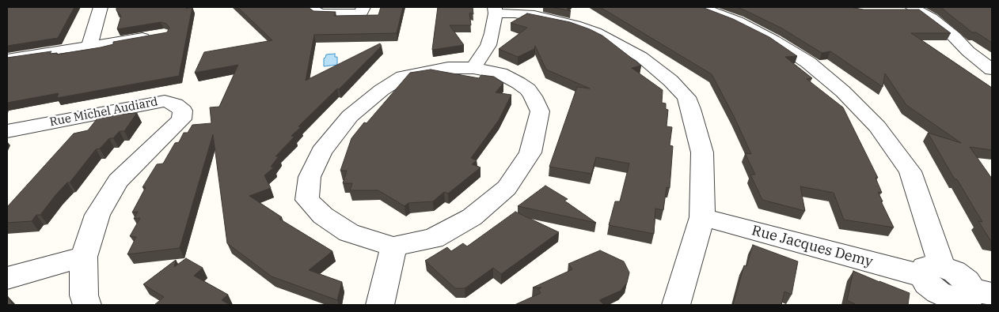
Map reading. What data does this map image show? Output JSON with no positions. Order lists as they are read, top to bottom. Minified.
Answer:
{"streets":{"street":["Rue Michel Audiard","Rue Jacques Demy"]}}
